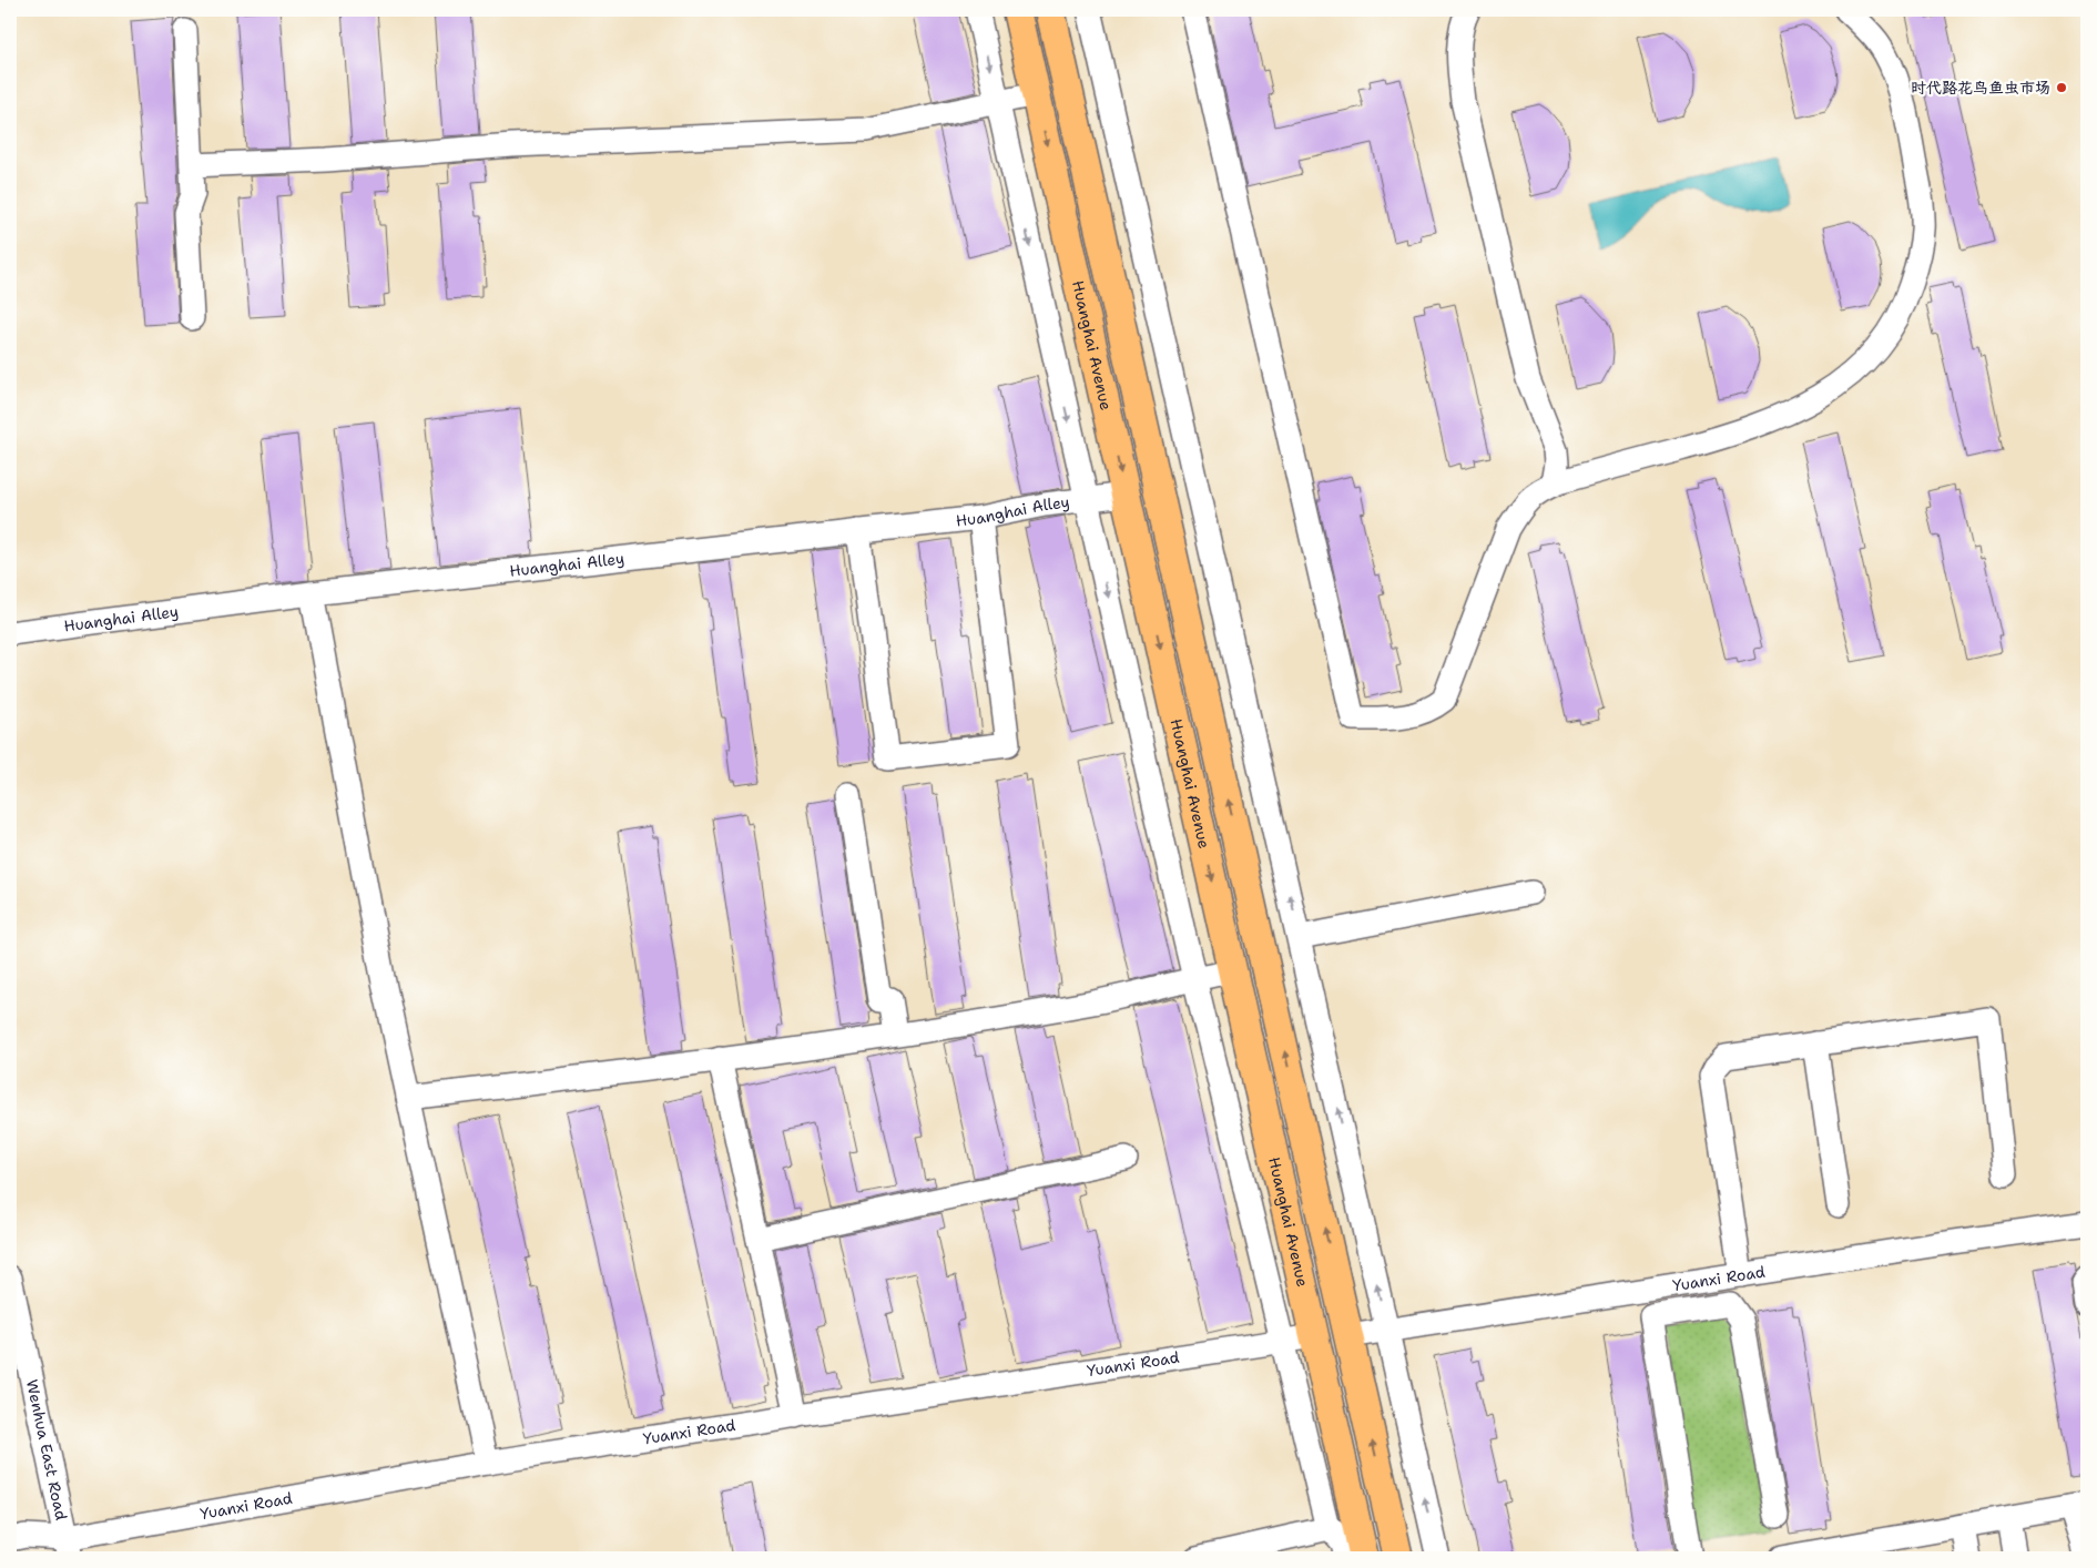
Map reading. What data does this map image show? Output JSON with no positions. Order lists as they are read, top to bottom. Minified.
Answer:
{"streets":{"main road":["Huanghai Avenue"],"street":["Huanghai Alley","Yuanxi Road","Wenhua East Road"]},"crossings":[["Huanghai Avenue","Huanghai Alley"],["Huanghai Avenue","Yuanxi Road"],["Yuanxi Road","Wenhua East Road"]],"places":["时代路花鸟鱼虫市场"]}
